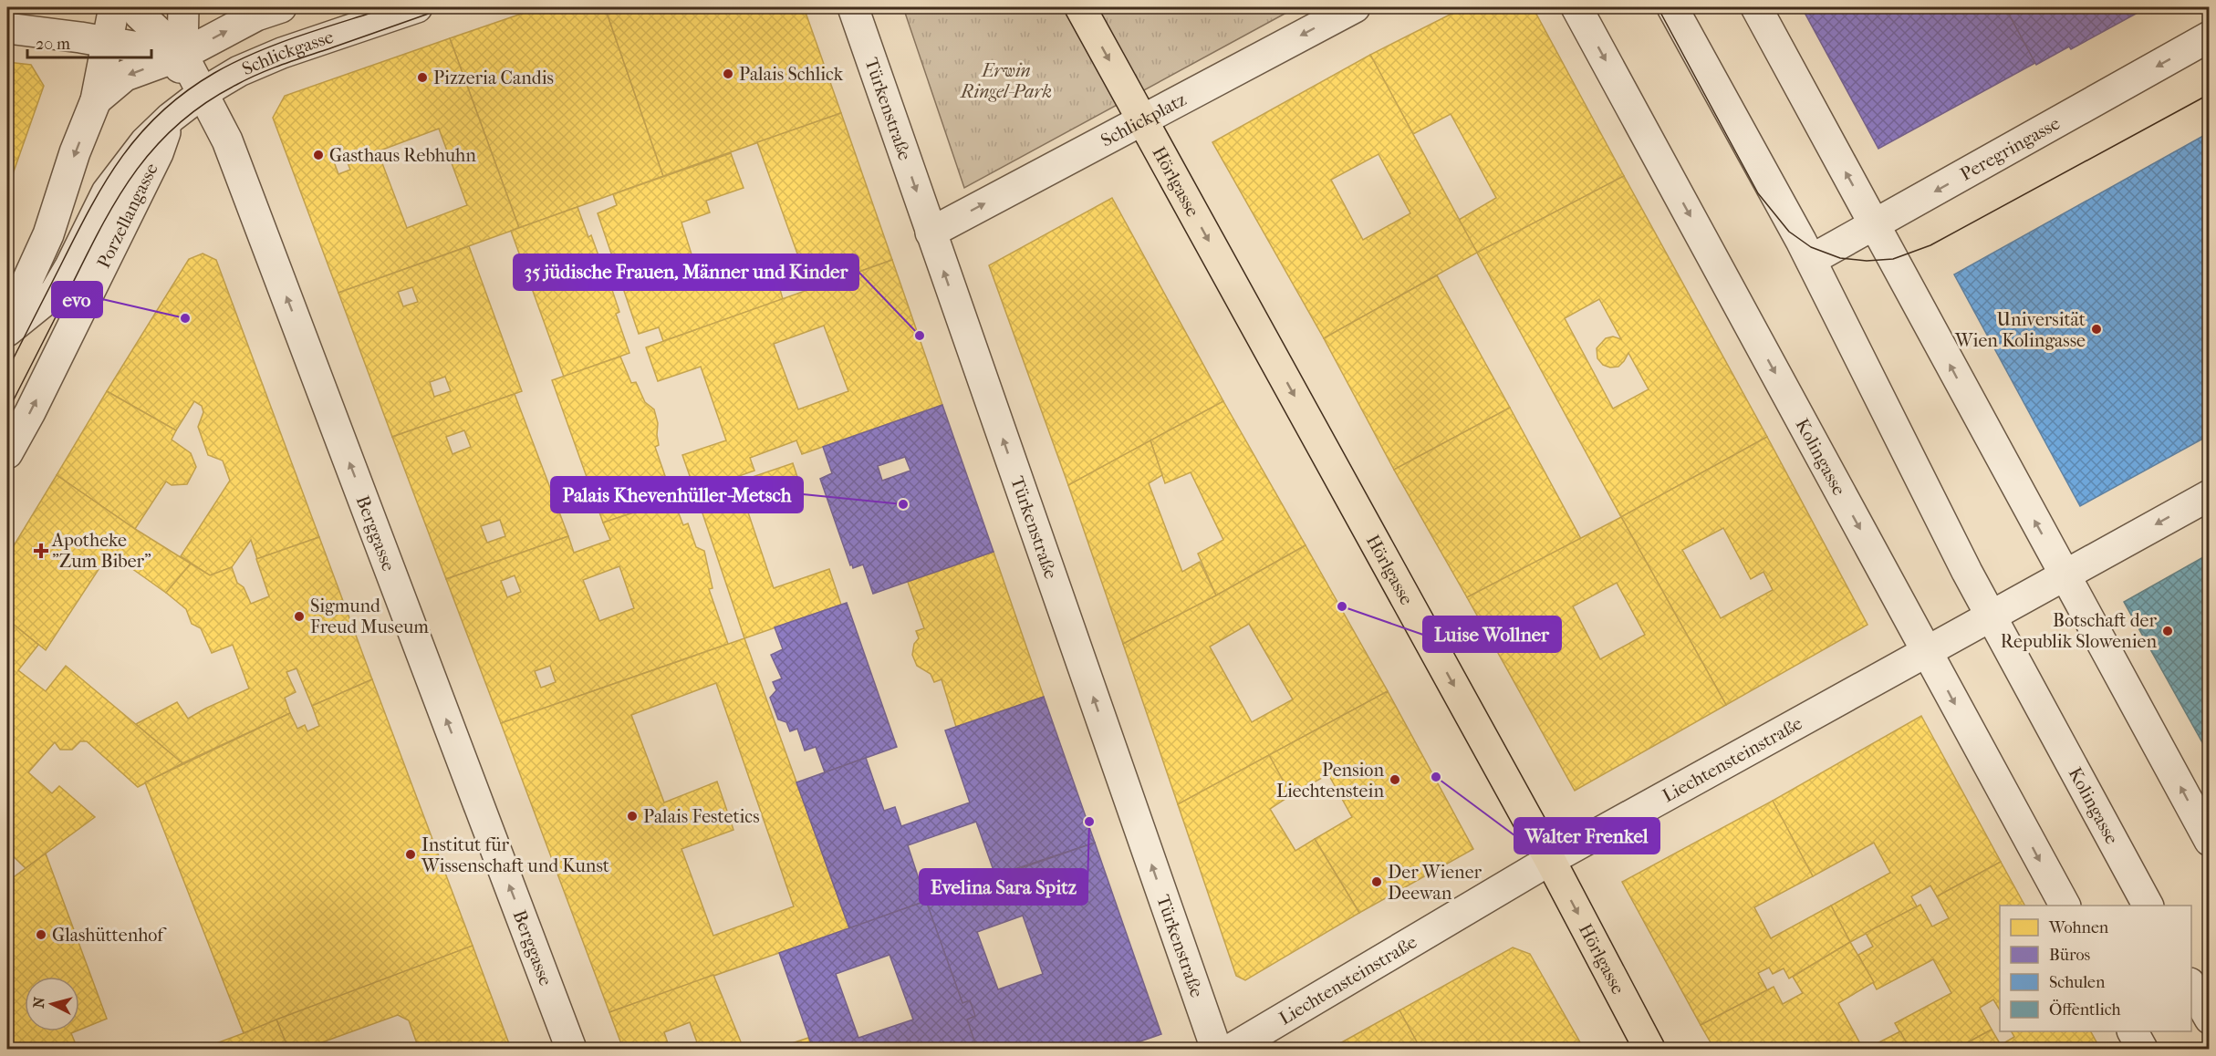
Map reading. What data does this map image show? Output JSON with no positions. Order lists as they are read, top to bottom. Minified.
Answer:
{"streets":{"main road":["Hörlgasse"],"street":["Schlickgasse","Türkenstraße","Schlickplatz","Peregringasse","Porzellangasse","Kolingasse","Berggasse","Liechtensteinstraße"]},"crossings":[["Schlickgasse","Porzellangasse"],["Schlickgasse","Berggasse"],["Türkenstraße","Schlickplatz"],["Schlickplatz","Hörlgasse"],["Peregringasse","Kolingasse"],["Hörlgasse","Liechtensteinstraße"],["Porzellangasse","Berggasse"],["Kolingasse","Liechtensteinstraße"]],"one_way":["Peregringasse","Hörlgasse","Berggasse"],"parks":["Erwin Ringel-Park"],"places":{"other":["Palais Schlick","Pizzeria Candis","Gasthaus Rebhuhn","evo","Universität Wien Kolingasse","35 jüdische Frauen, Männer und Kinder","Palais Khevenhüller-Metsch","Luise Wollner","Sigmund Freud Museum","Botschaft der Republik Slowenien","Walter Frenkel","Pension Liechtenstein","Palais Festetics","Evelina Sara Spitz","Institut für Wissenschaft und Kunst","Der Wiener Deewan","Glashüttenhof"],"health":["Apotheke \"Zum Biber\""]},"legend":["Wohnen","Büros","Schulen","Öffentlich"],"scale_bar":"20 m","north":"left"}
